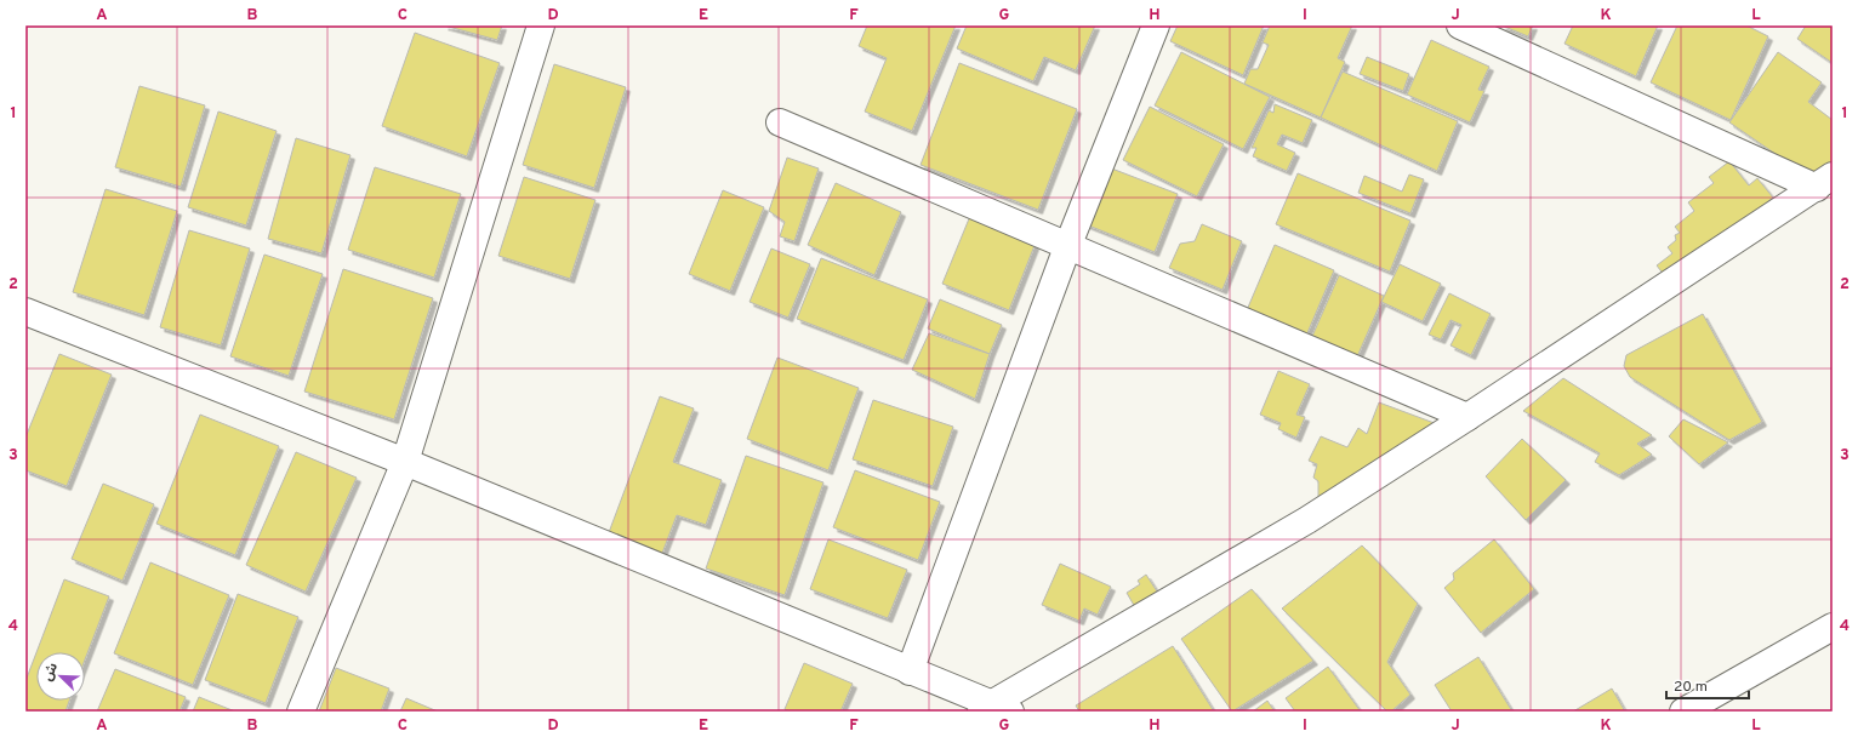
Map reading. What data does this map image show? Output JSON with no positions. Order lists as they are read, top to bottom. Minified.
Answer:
{"scale_bar":"20 m","north":"top left","grid":{"columns":["A","B","C","D","E","F","G","H","I","J","K","L"],"rows":["1","2","3","4"]}}
